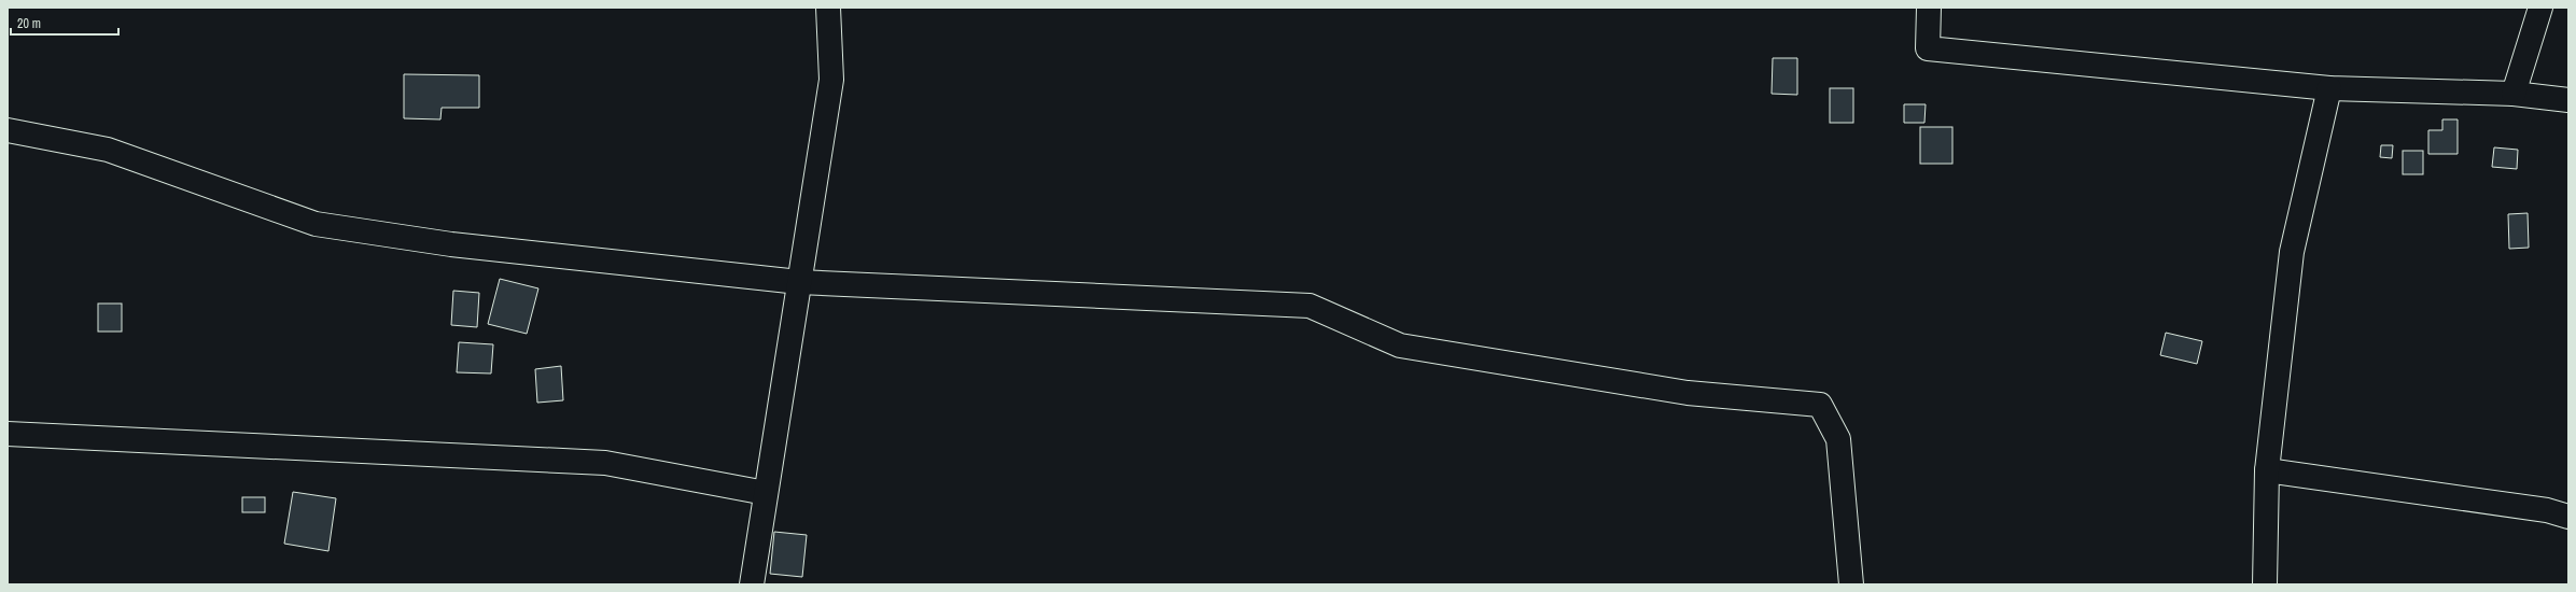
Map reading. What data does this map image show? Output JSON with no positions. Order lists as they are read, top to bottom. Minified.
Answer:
{"scale_bar":"20 m"}
